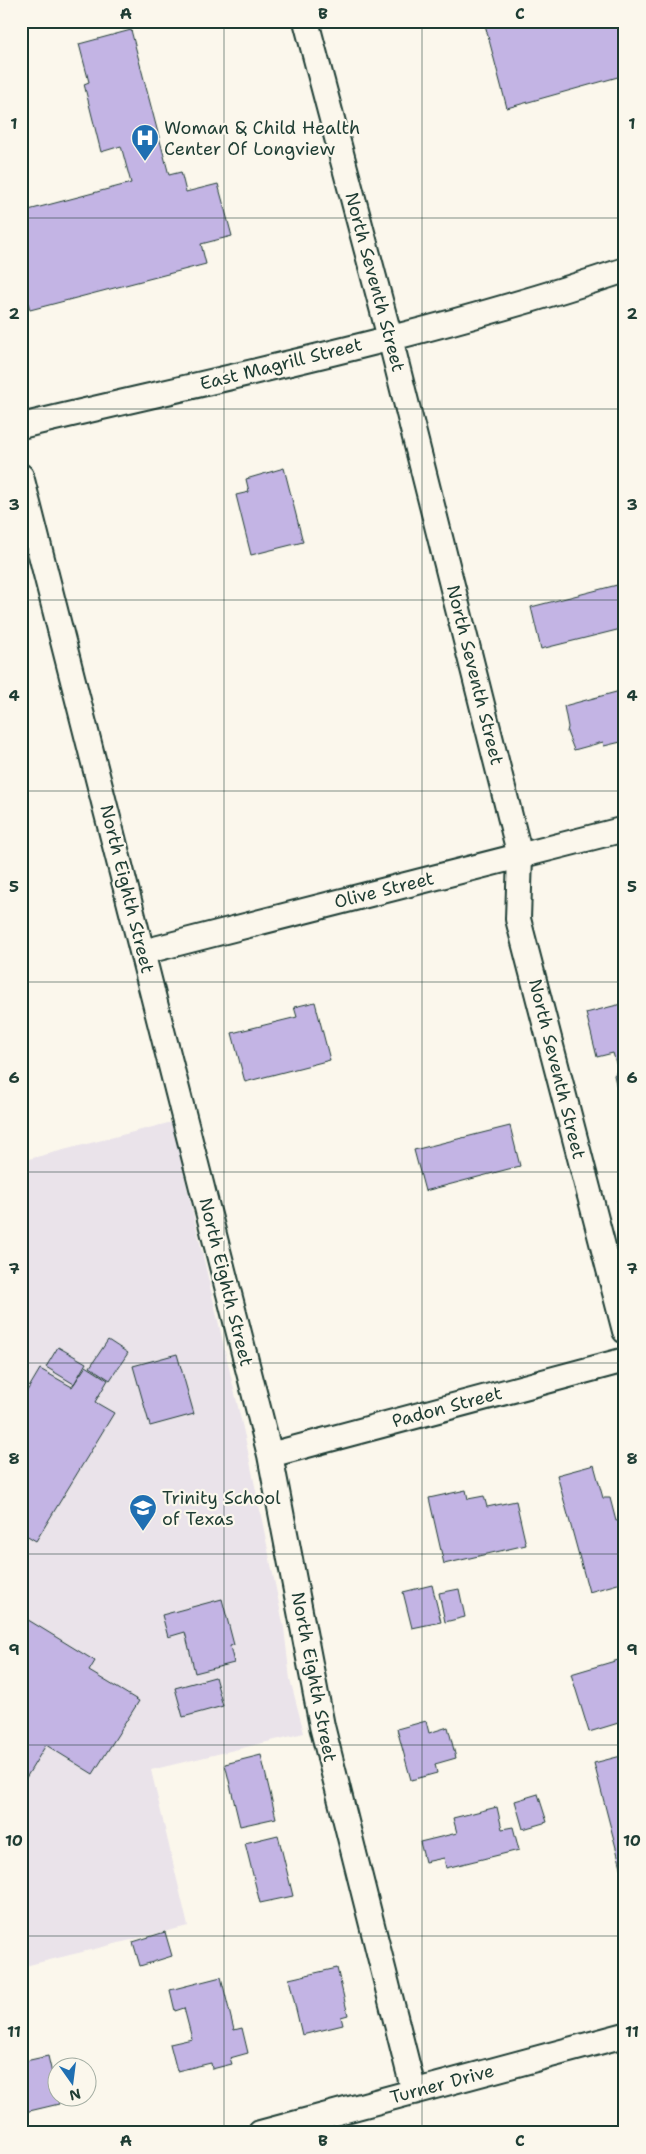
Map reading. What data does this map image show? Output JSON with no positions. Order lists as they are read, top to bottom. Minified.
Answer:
{"streets":{"street":["North Seventh Street","East Magrill Street","North Eighth Street","Olive Street","Padon Street","Turner Drive"]},"crossings":[["North Seventh Street","East Magrill Street"],["North Seventh Street","Olive Street"],["North Eighth Street","Olive Street"],["North Eighth Street","Padon Street"],["North Eighth Street","Turner Drive"]],"places":{"hospital":["Woman & Child Health Center Of Longview"],"school or university":["Trinity School of Texas"]},"north":"bottom","grid":{"columns":["A","B","C"],"rows":["1","2","3","4","5","6","7","8","9","10","11"]}}
